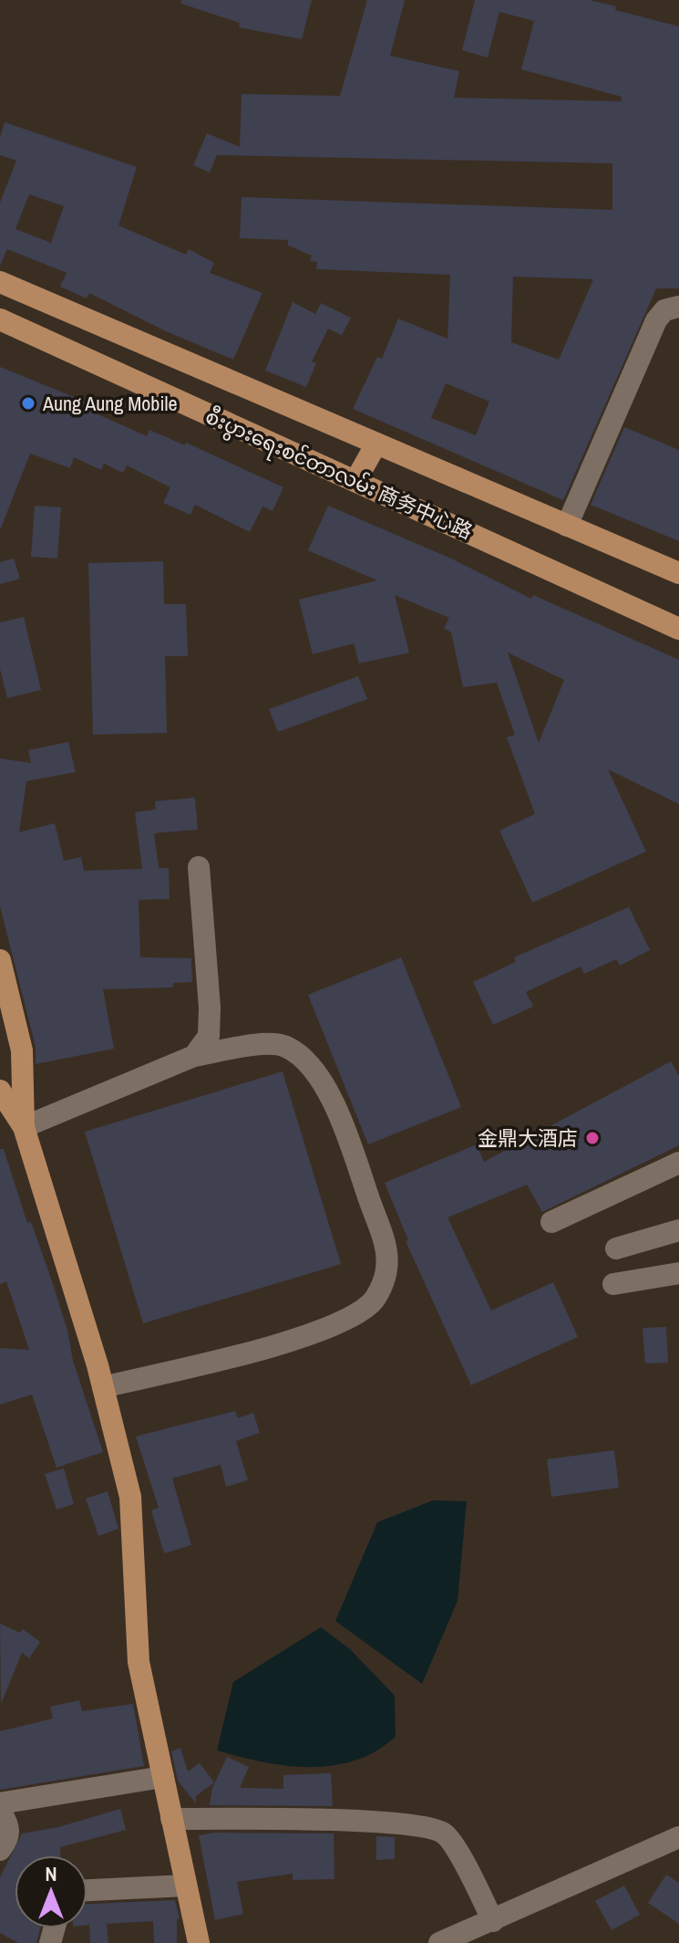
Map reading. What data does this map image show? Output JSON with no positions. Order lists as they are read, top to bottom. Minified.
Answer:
{"streets":{"main road":["စီးပွားရေးစင်တာလမ်း 商务中心路"]},"places":["Aung Aung Mobile","金鼎大酒店"],"north":"top"}
